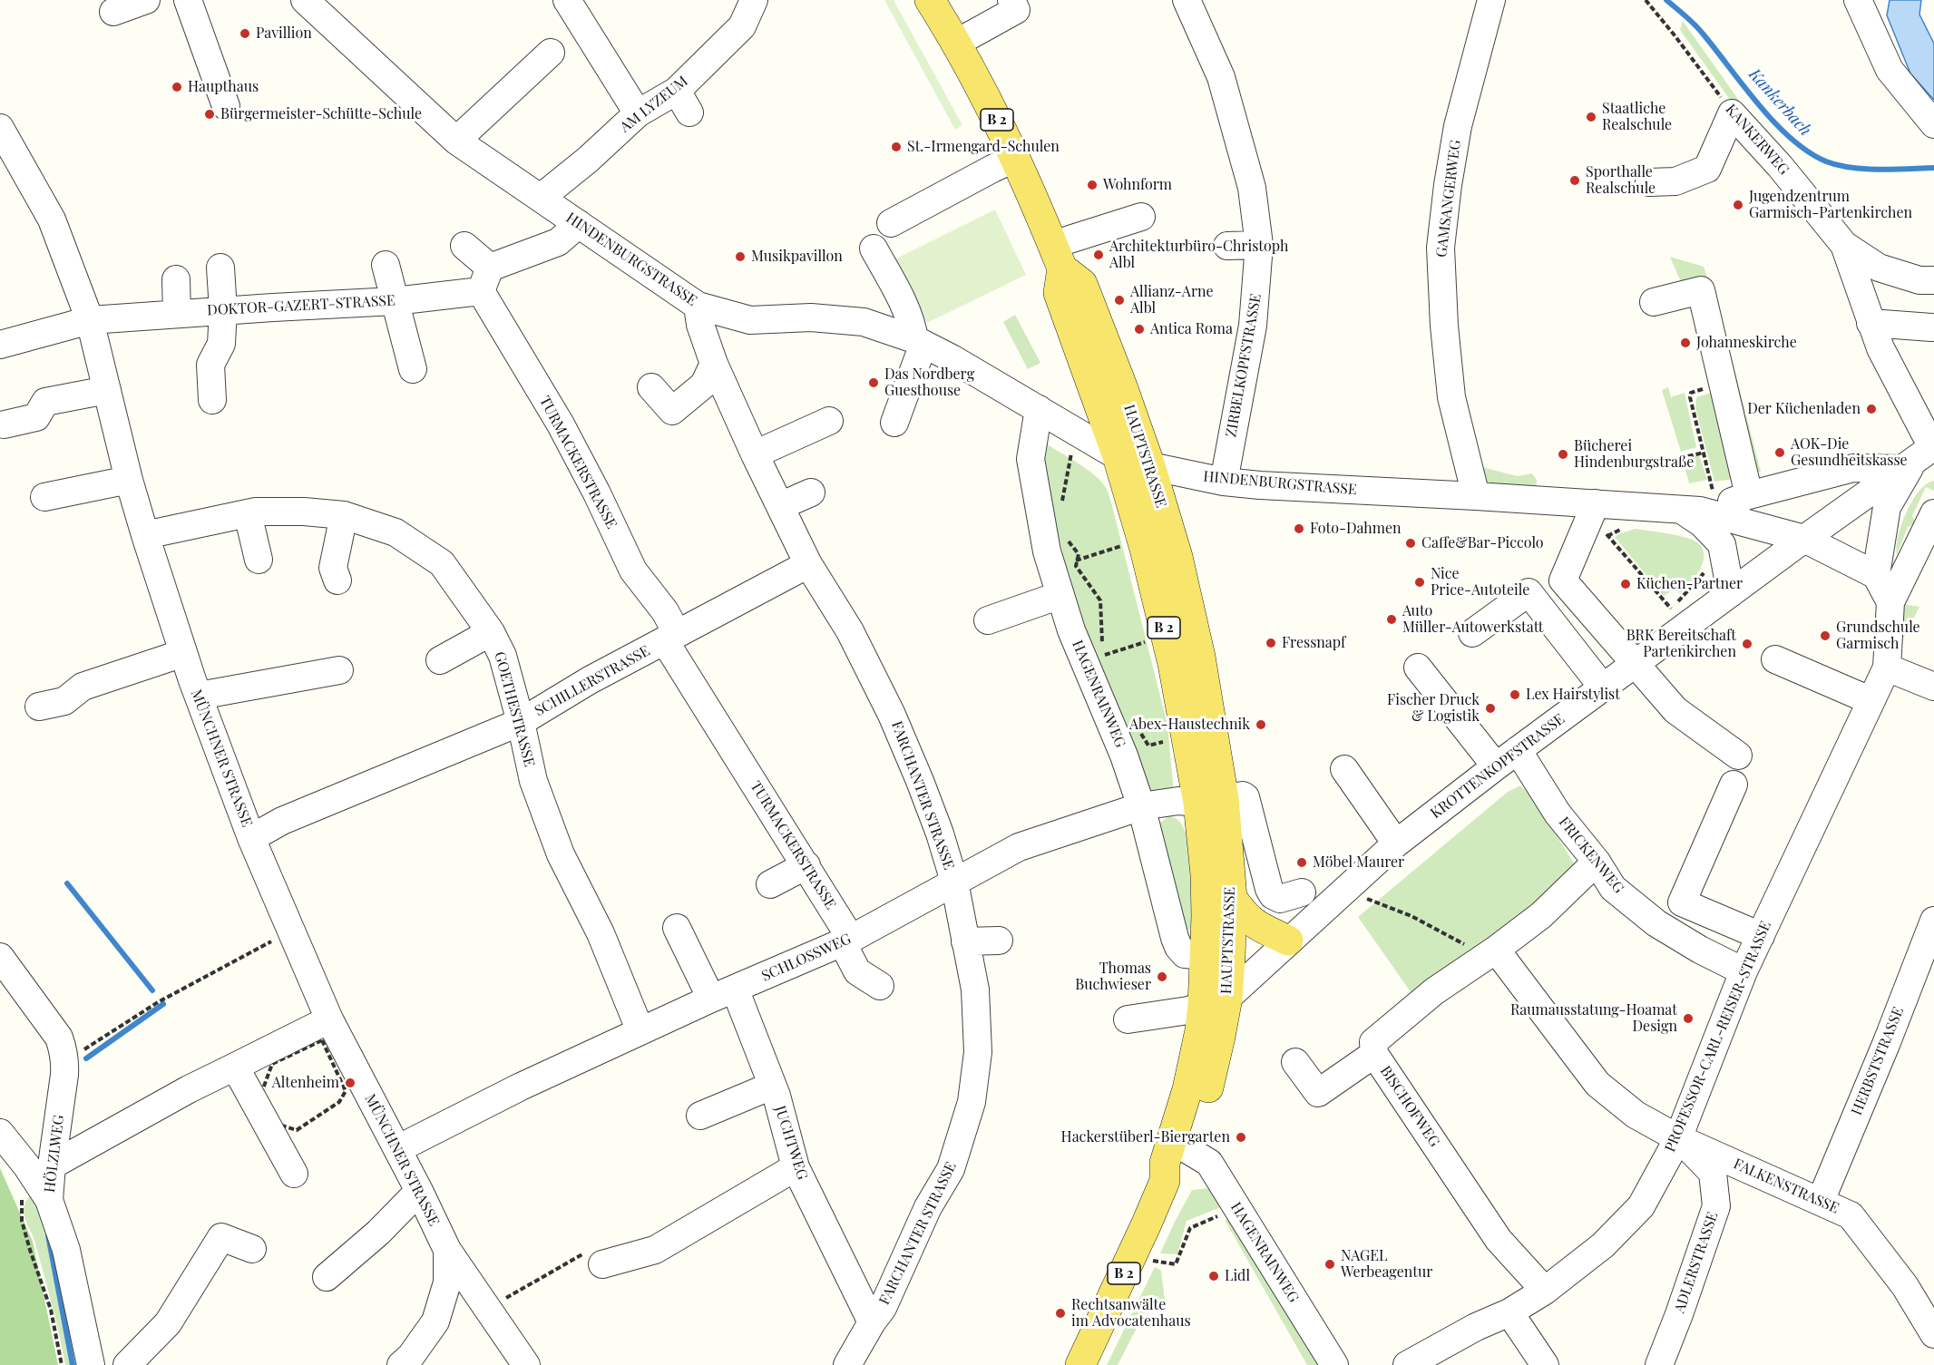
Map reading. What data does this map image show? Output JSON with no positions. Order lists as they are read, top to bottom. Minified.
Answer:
{"streets":{"main road":["B 2","HAUPTSTRASSE"],"street":["AM LYZEUM","KANKERWEG","GAMSANGERWEG","HINDENBURGSTRASSE","DOKTOR-GAZERT-STRASSE","ZIRBELKOPFSTRASSE","TURMACKERSTRASSE","SCHILLERSTRASSE","HAGENRAINWEG","GOETHESTRASSE","MÜNCHNER STRASSE","KROTTENKOPFSTRASSE","FARCHANTER STRASSE","FRICKENWEG","SCHLOSSWEG","PROFESSOR-CARL-REISER-STRASSE","HERBSTSTRASSE","BISCHOFWEG","JUCHTWEG","HÖLZLWEG","FALKENSTRASSE","ADLERSTRASSE"]},"crossings":[["AM LYZEUM","HINDENBURGSTRASSE"],["GAMSANGERWEG","HINDENBURGSTRASSE"],["HINDENBURGSTRASSE","DOKTOR-GAZERT-STRASSE"],["HINDENBURGSTRASSE","ZIRBELKOPFSTRASSE"],["HINDENBURGSTRASSE","HAUPTSTRASSE"],["HINDENBURGSTRASSE","HAGENRAINWEG"],["HINDENBURGSTRASSE","KROTTENKOPFSTRASSE"],["HINDENBURGSTRASSE","FARCHANTER STRASSE"],["DOKTOR-GAZERT-STRASSE","TURMACKERSTRASSE"],["DOKTOR-GAZERT-STRASSE","MÜNCHNER STRASSE"],["HAUPTSTRASSE","HAGENRAINWEG"],["HAUPTSTRASSE","KROTTENKOPFSTRASSE"],["HAUPTSTRASSE","SCHLOSSWEG"],["TURMACKERSTRASSE","SCHILLERSTRASSE"],["TURMACKERSTRASSE","SCHLOSSWEG"],["SCHILLERSTRASSE","GOETHESTRASSE"],["SCHILLERSTRASSE","MÜNCHNER STRASSE"],["SCHILLERSTRASSE","FARCHANTER STRASSE"],["HAGENRAINWEG","SCHLOSSWEG"],["GOETHESTRASSE","MÜNCHNER STRASSE"],["GOETHESTRASSE","SCHLOSSWEG"],["MÜNCHNER STRASSE","SCHLOSSWEG"],["KROTTENKOPFSTRASSE","FRICKENWEG"],["FARCHANTER STRASSE","SCHLOSSWEG"],["FARCHANTER STRASSE","JUCHTWEG"],["FRICKENWEG","PROFESSOR-CARL-REISER-STRASSE"],["FRICKENWEG","BISCHOFWEG"],["SCHLOSSWEG","JUCHTWEG"],["PROFESSOR-CARL-REISER-STRASSE","BISCHOFWEG"],["PROFESSOR-CARL-REISER-STRASSE","FALKENSTRASSE"],["PROFESSOR-CARL-REISER-STRASSE","ADLERSTRASSE"],["HERBSTSTRASSE","FALKENSTRASSE"],["FALKENSTRASSE","ADLERSTRASSE"]],"water":["Kankerbach"],"places":["Pavillion","Haupthaus","Bürgermeister-Schütte-Schule","Staatliche Realschule","St.-Irmengard-Schulen","Sporthalle Realschule","Wohnform","Jugendzentrum Garmisch-Partenkirchen","Architekturbüro-Christoph Albl","Musikpavillon","Allianz-Arne Albl","Antica Roma","Johanneskirche","Das Nordberg Guesthouse","Der Küchenladen","AOK-Die Gesundheitskasse","Bücherei Hindenburgstraße","Foto-Dahmen","Caffe&Bar-Piccolo","Nice Price-Autoteile","Küchen-Partner","Auto Müller-Autowerkstatt","Grundschule Garmisch","Fressnapf","BRK Bereitschaft Partenkirchen","Lex Hairstylist","Fischer Druck & Logistik","Abex-Haustechnik","Möbel Maurer","Thomas Buchwieser","Raumausstatung-Hoamat Design","Altenheim","Hackerstüberl-Biergarten","NAGEL Werbeagentur","Lidl","Rechtsanwälte im Advocatenhaus"]}
